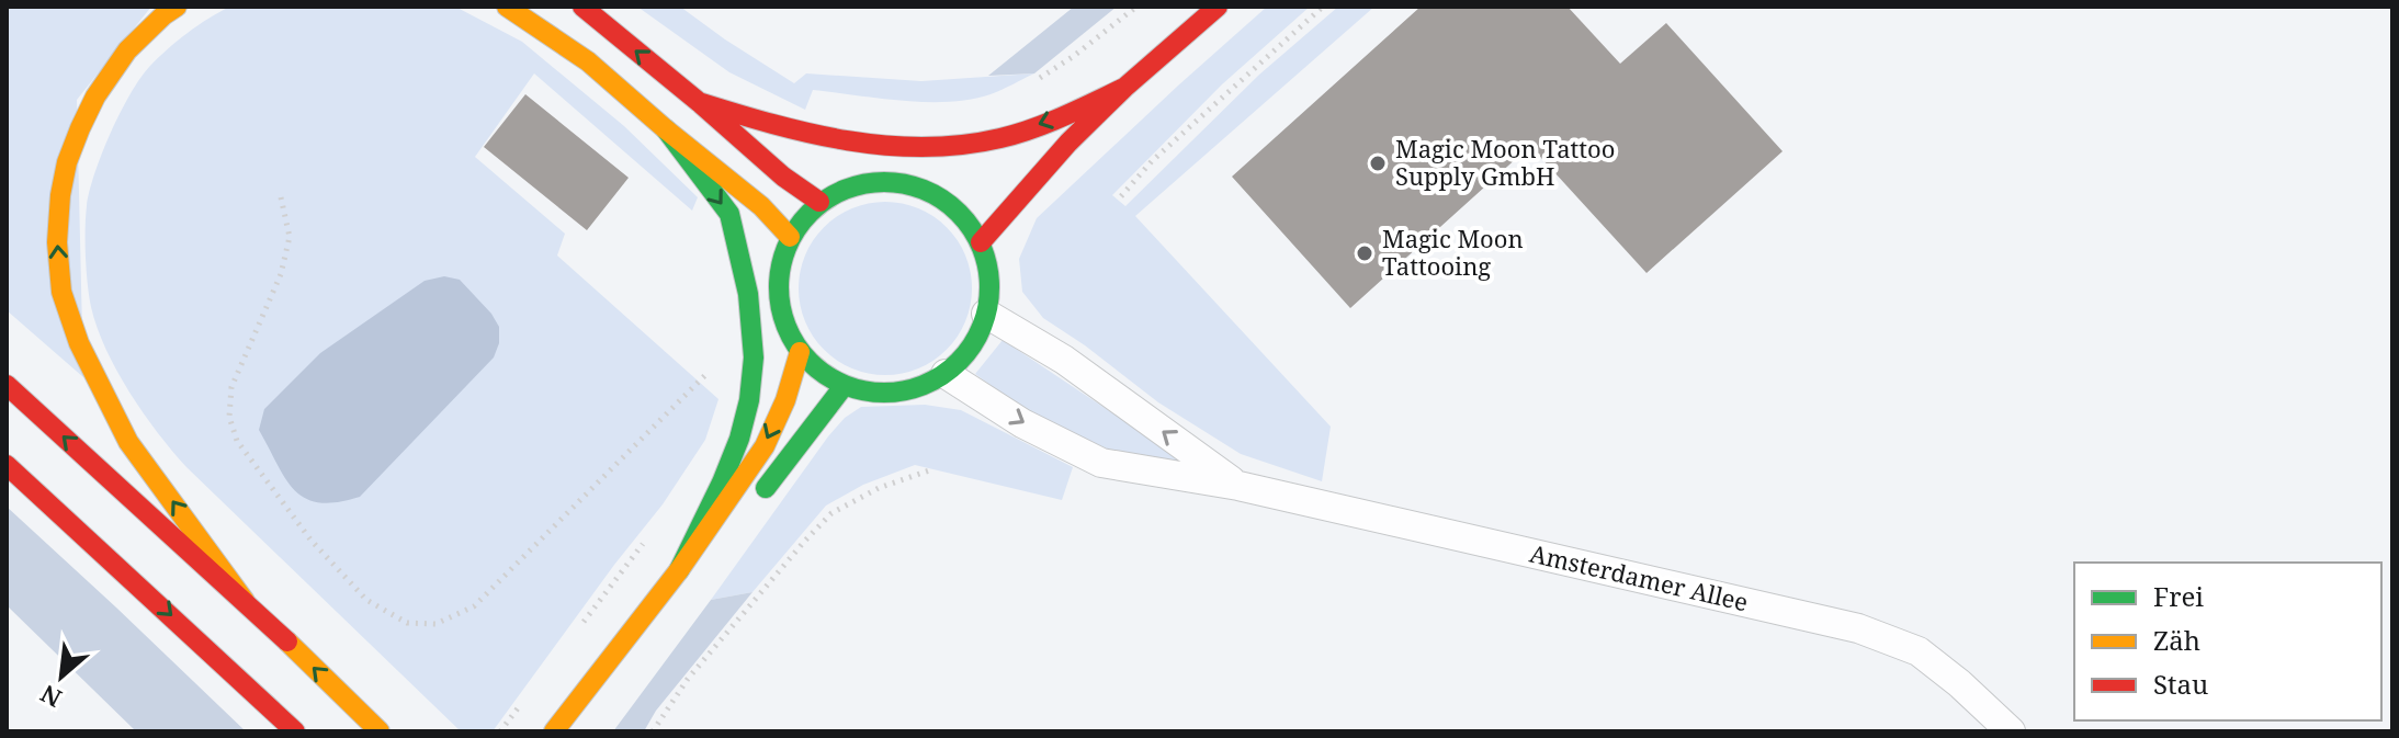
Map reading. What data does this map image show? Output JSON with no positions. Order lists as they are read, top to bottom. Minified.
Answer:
{"streets":{"street":["Amsterdamer Allee"]},"places":["Magic Moon Tattoo Supply GmbH","Magic Moon Tattooing"],"legend":["Frei","Zäh","Stau"],"north":"bottom left"}
